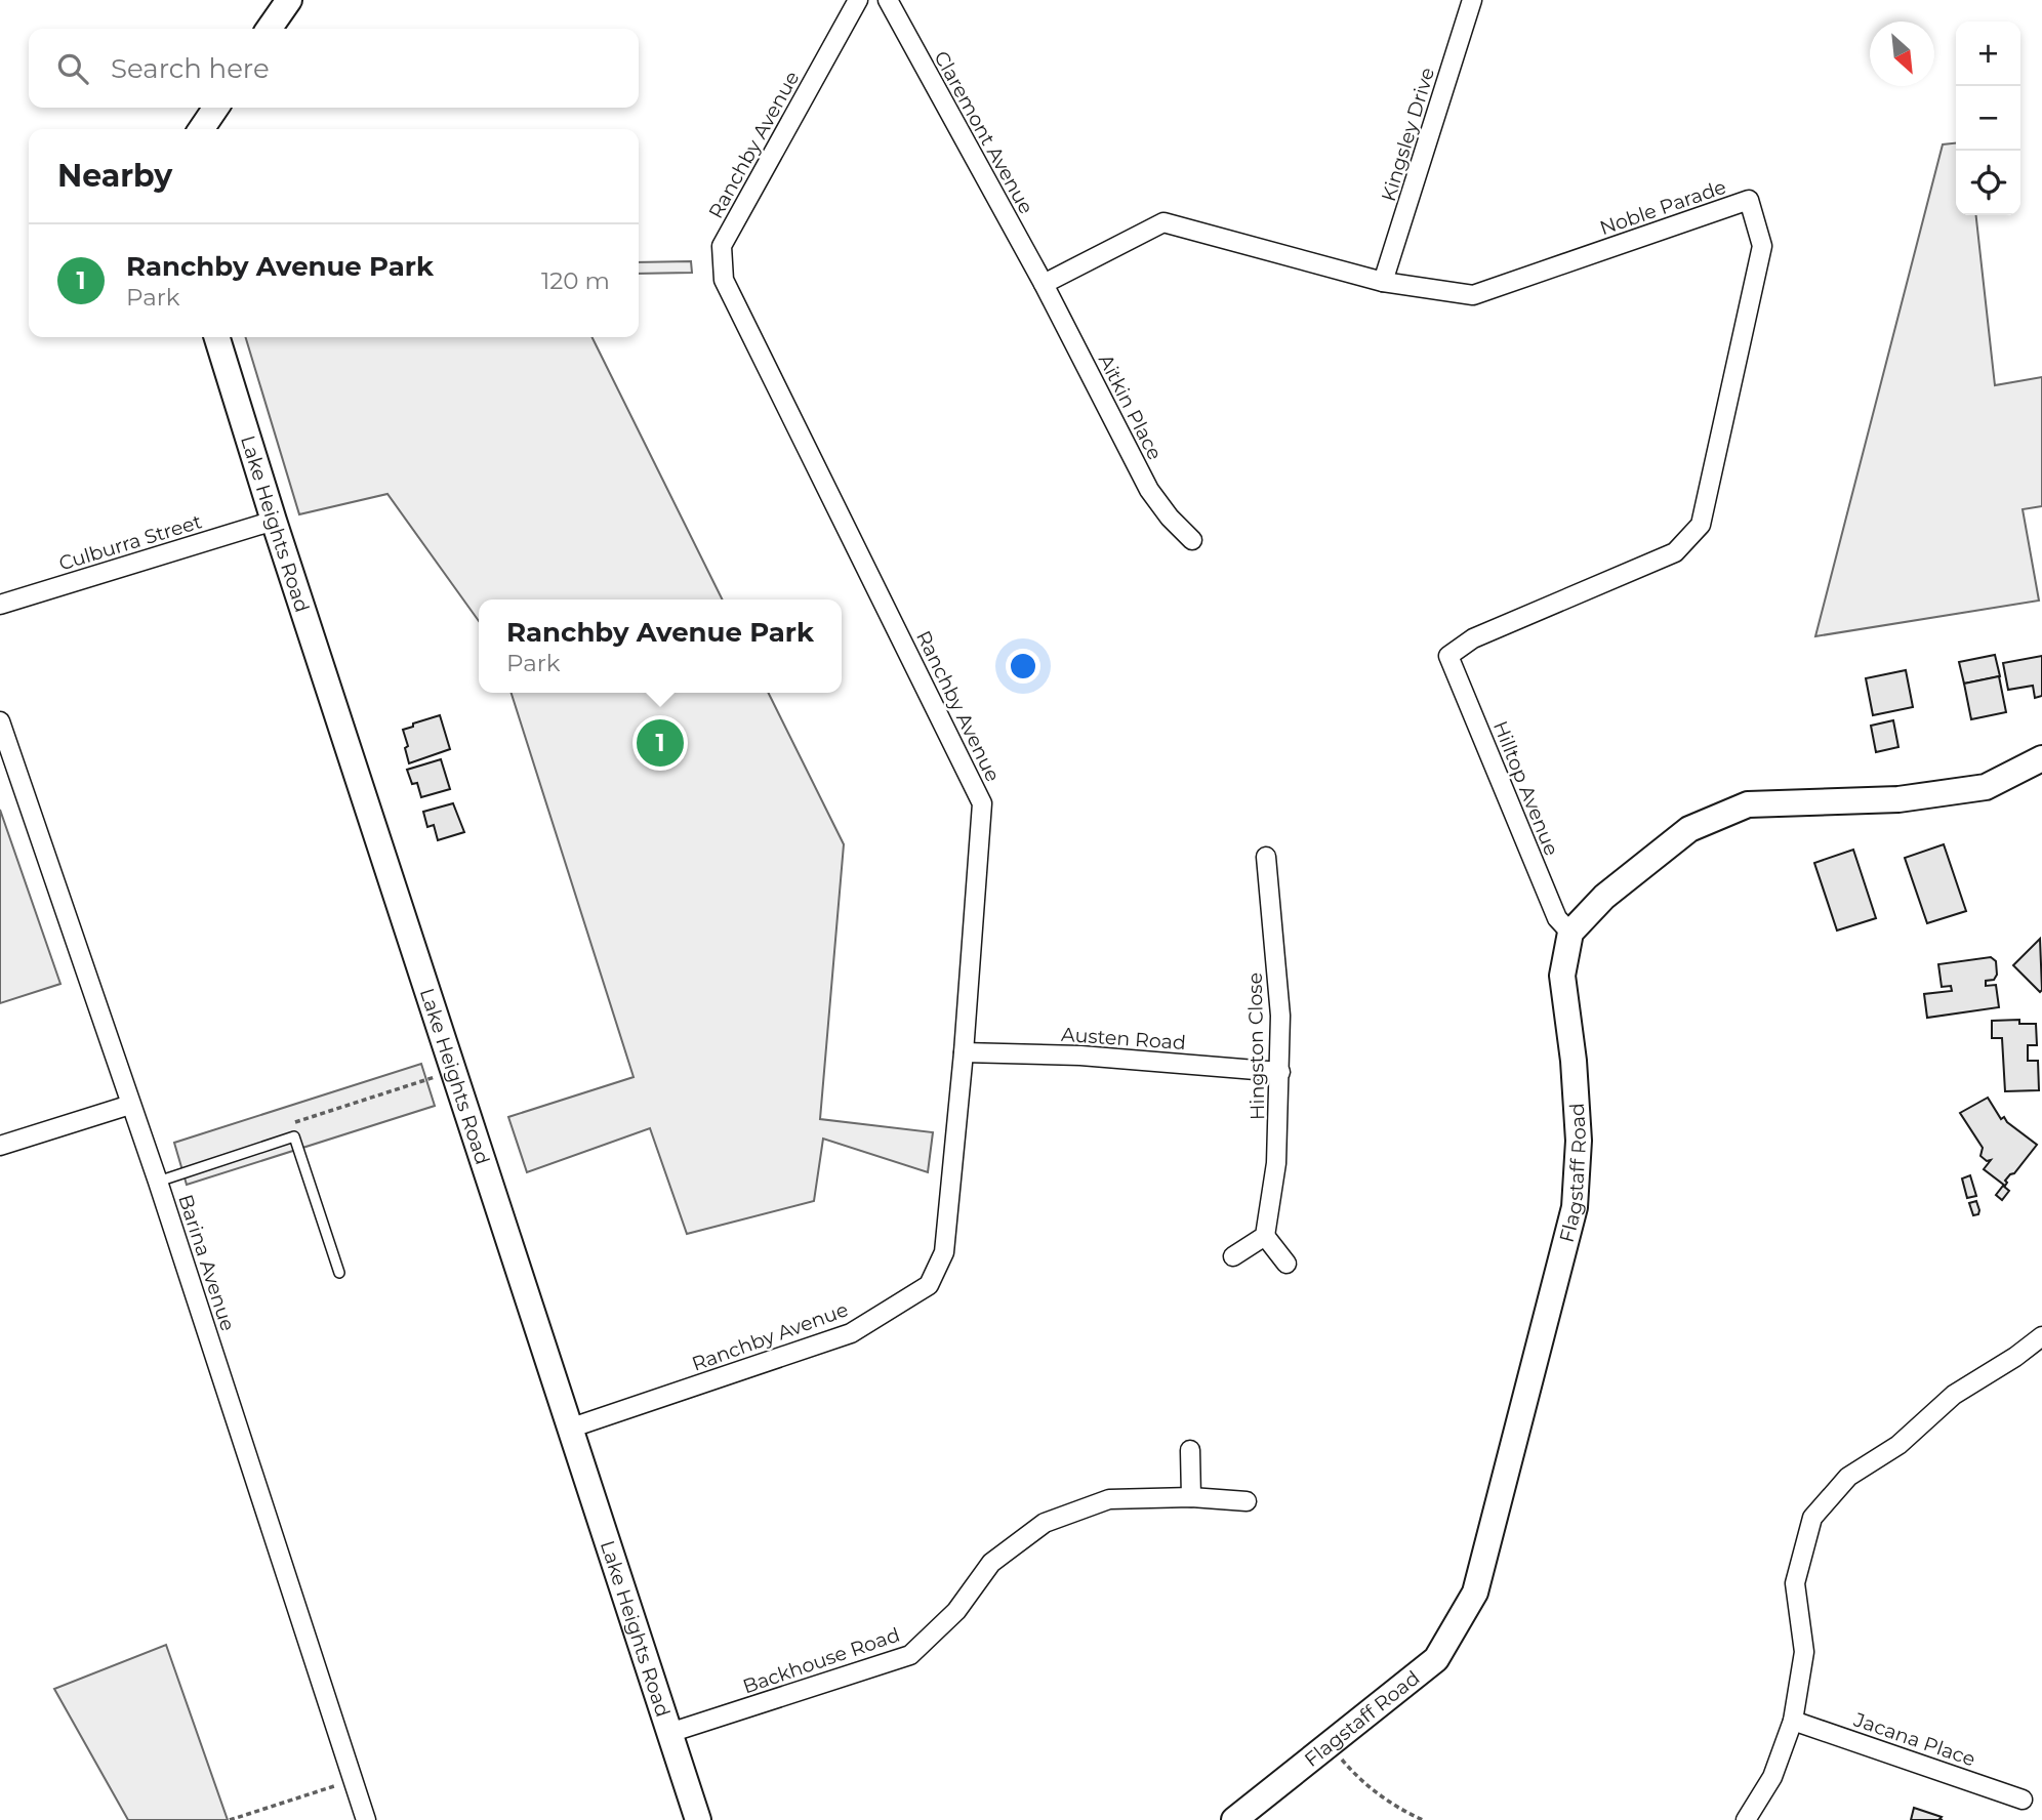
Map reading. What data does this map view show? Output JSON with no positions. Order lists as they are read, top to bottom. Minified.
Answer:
{"streets":{"main road":["Lake Heights Road","Flagstaff Road"],"street":["Claremont Avenue","Kingsley Drive","Ranchby Avenue","Noble Parade","Aitkin Place","Culburra Street","Hilltop Avenue","Austen Road","Hingston Close","Barina Avenue","Backhouse Road","Jacana Place"]},"crossings":[["Claremont Avenue","Noble Parade"],["Claremont Avenue","Aitkin Place"],["Kingsley Drive","Noble Parade"],["Ranchby Avenue","Lake Heights Road"],["Ranchby Avenue","Austen Road"],["Noble Parade","Aitkin Place"],["Noble Parade","Hilltop Avenue"],["Lake Heights Road","Culburra Street"],["Lake Heights Road","Backhouse Road"],["Hilltop Avenue","Flagstaff Road"],["Austen Road","Hingston Close"]],"north":"bottom right","page":{"map_buttons":["+","−"],"search":"Search here","heading":"Nearby","list":[{"mark":"1","name":"Ranchby Avenue Park","note":"Park","value":"120 m"}],"popup":["Ranchby Avenue Park","Park"],"pins":"1"}}
